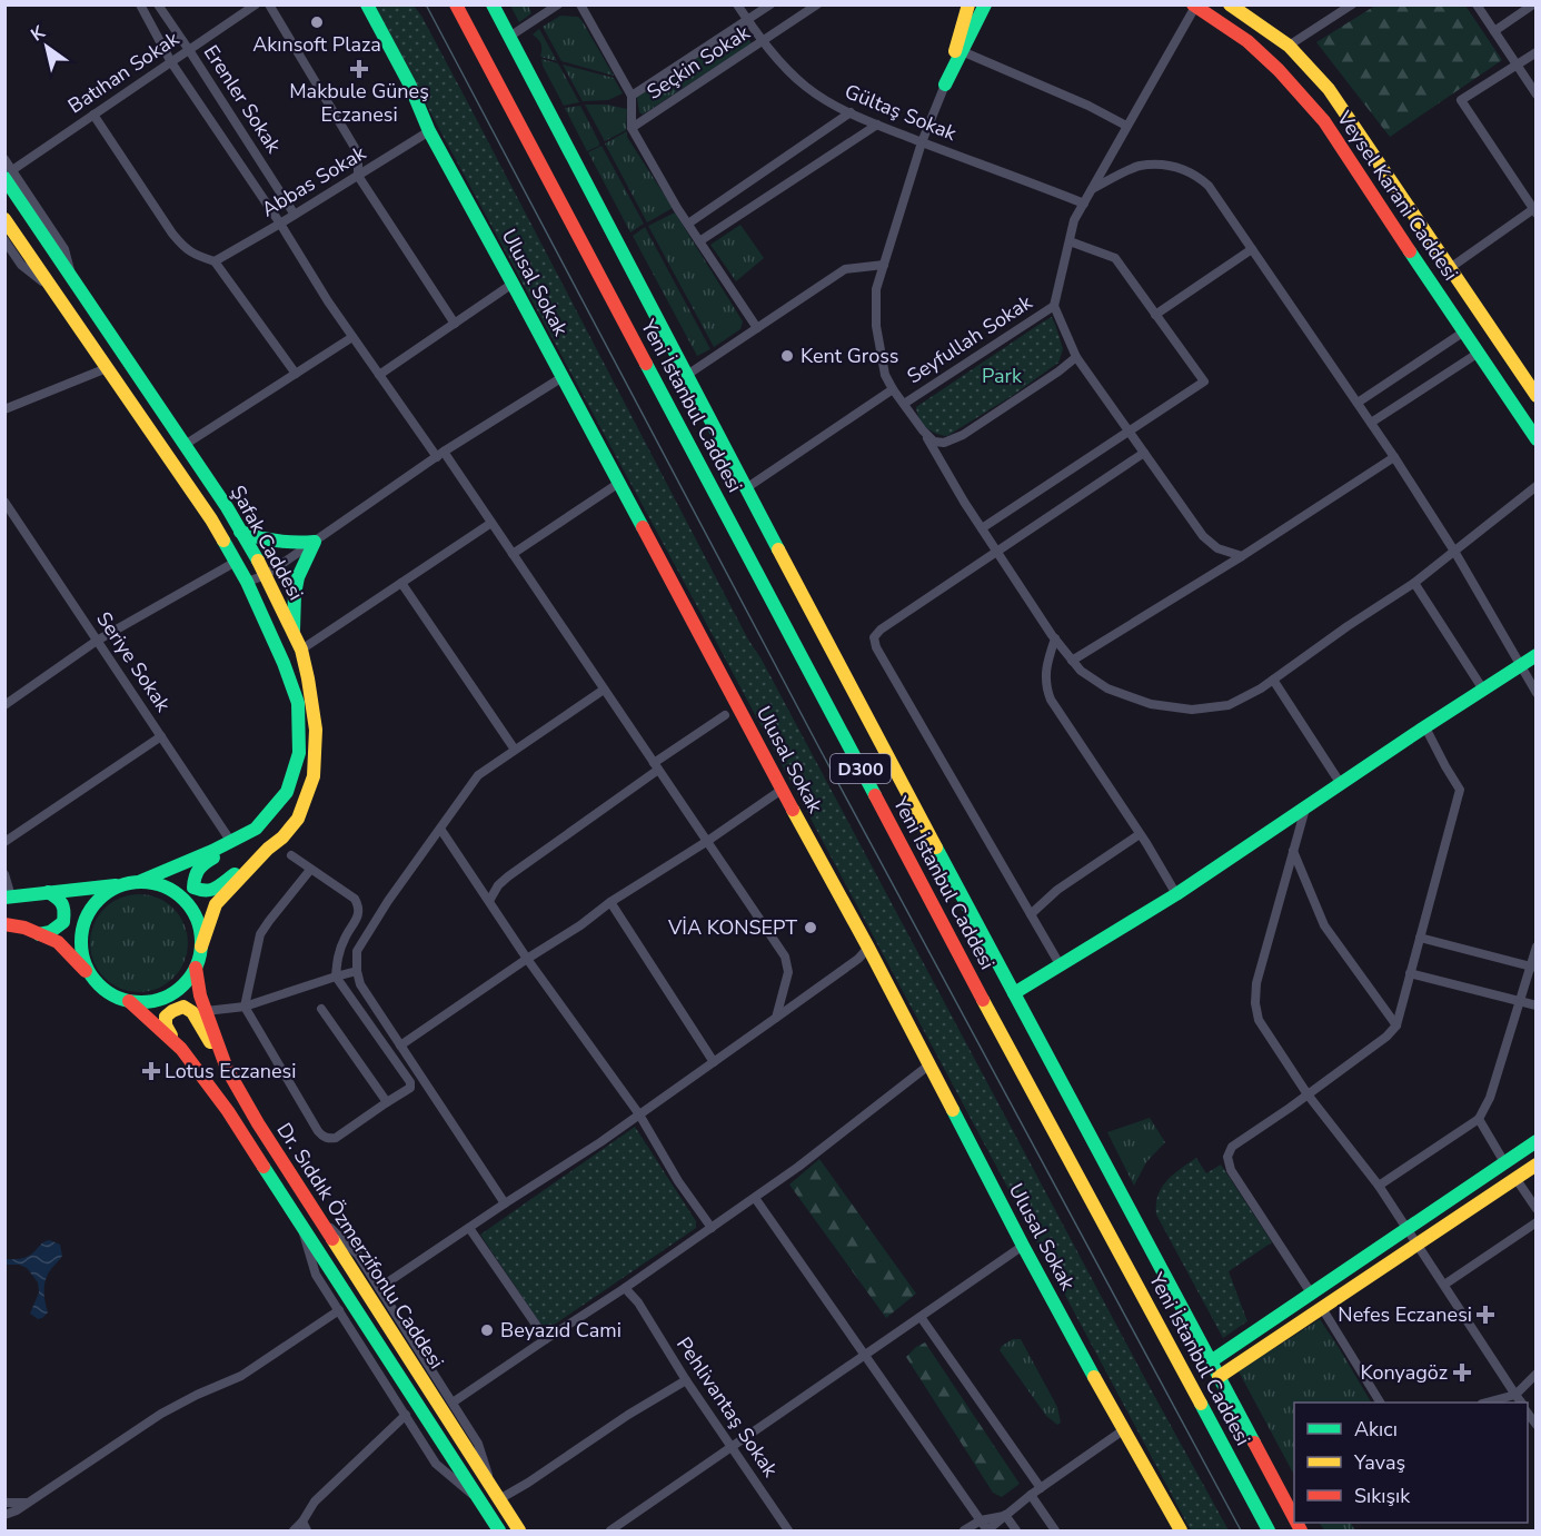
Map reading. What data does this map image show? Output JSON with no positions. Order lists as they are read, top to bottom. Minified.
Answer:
{"streets":{"main road":["Veysel Karani Caddesi","Ulusal Sokak","Yeni İstanbul Caddesi","Şafak Caddesi","D300","Dr. Sıddık Özmerzifonlu Caddesi"],"street":["Seçkin Sokak","Batıhan Sokak","Erenler Sokak","Gültaş Sokak","Abbas Sokak","Seyfullah Sokak","Seriye Sokak","Pehlivantaş Sokak"]},"crossings":[["Seçkin Sokak","Gültaş Sokak"],["Batıhan Sokak","Erenler Sokak"],["Batıhan Sokak","Şafak Caddesi"],["Erenler Sokak","Abbas Sokak"],["Abbas Sokak","Ulusal Sokak"],["Şafak Caddesi","Seriye Sokak"],["Şafak Caddesi","Dr. Sıddık Özmerzifonlu Caddesi"]],"parks":["Park"],"places":{"other":["Akınsoft Plaza","Kent Gross","VİA KONSEPT","Beyazıd Cami"],"health":["Makbule Güneş Eczanesi","Lotus Eczanesi","Nefes Eczanesi","Konyagöz"]},"legend":["Akıcı","Yavaş","Sıkışık"],"north":"top left"}
